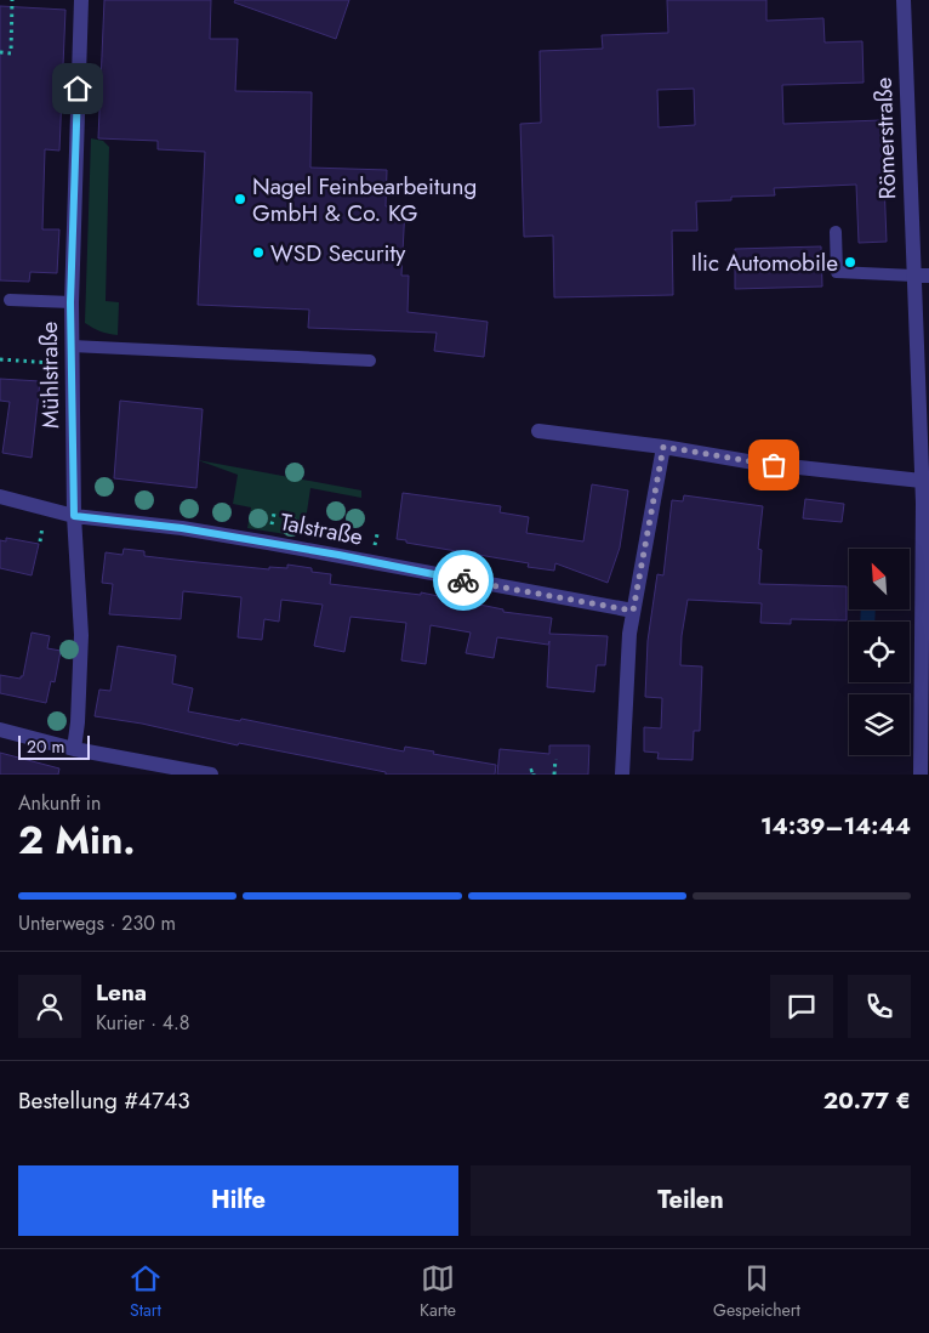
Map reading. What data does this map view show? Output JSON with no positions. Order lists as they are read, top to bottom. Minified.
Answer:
{"streets":{"street":["Römerstraße","Mühlstraße","Talstraße"]},"crossings":[["Mühlstraße","Talstraße"]],"places":["Nagel Feinbearbeitung GmbH & Co. KG","WSD Security","Ilic Automobile"],"scale_bar":"20 m","north":"top left","page":{"scale":"20 m","heading":["2 Min.","Ankunft in","14:39–14:44"],"panel":["Lena","Kurier · 4.8","Bestellung #4743","20.77 €"],"bar":"Unterwegs · 230 m","buttons":["Hilfe","Teilen"],"tabs":["Start","Karte","Gespeichert"]}}
